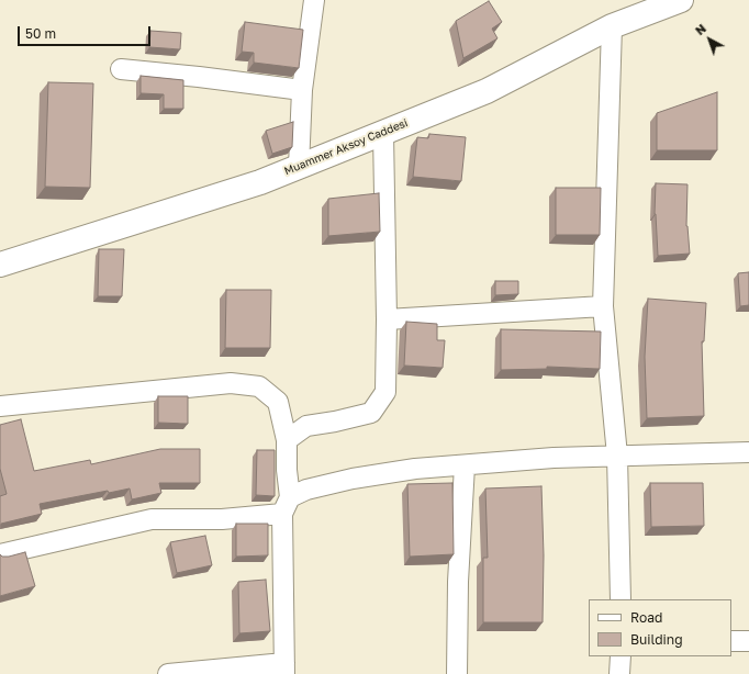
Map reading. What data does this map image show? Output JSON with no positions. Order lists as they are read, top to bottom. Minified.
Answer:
{"streets":{"street":["Muammer Aksoy Caddesi"]},"legend":["Road","Building"],"scale_bar":"50 m","north":"top left"}
